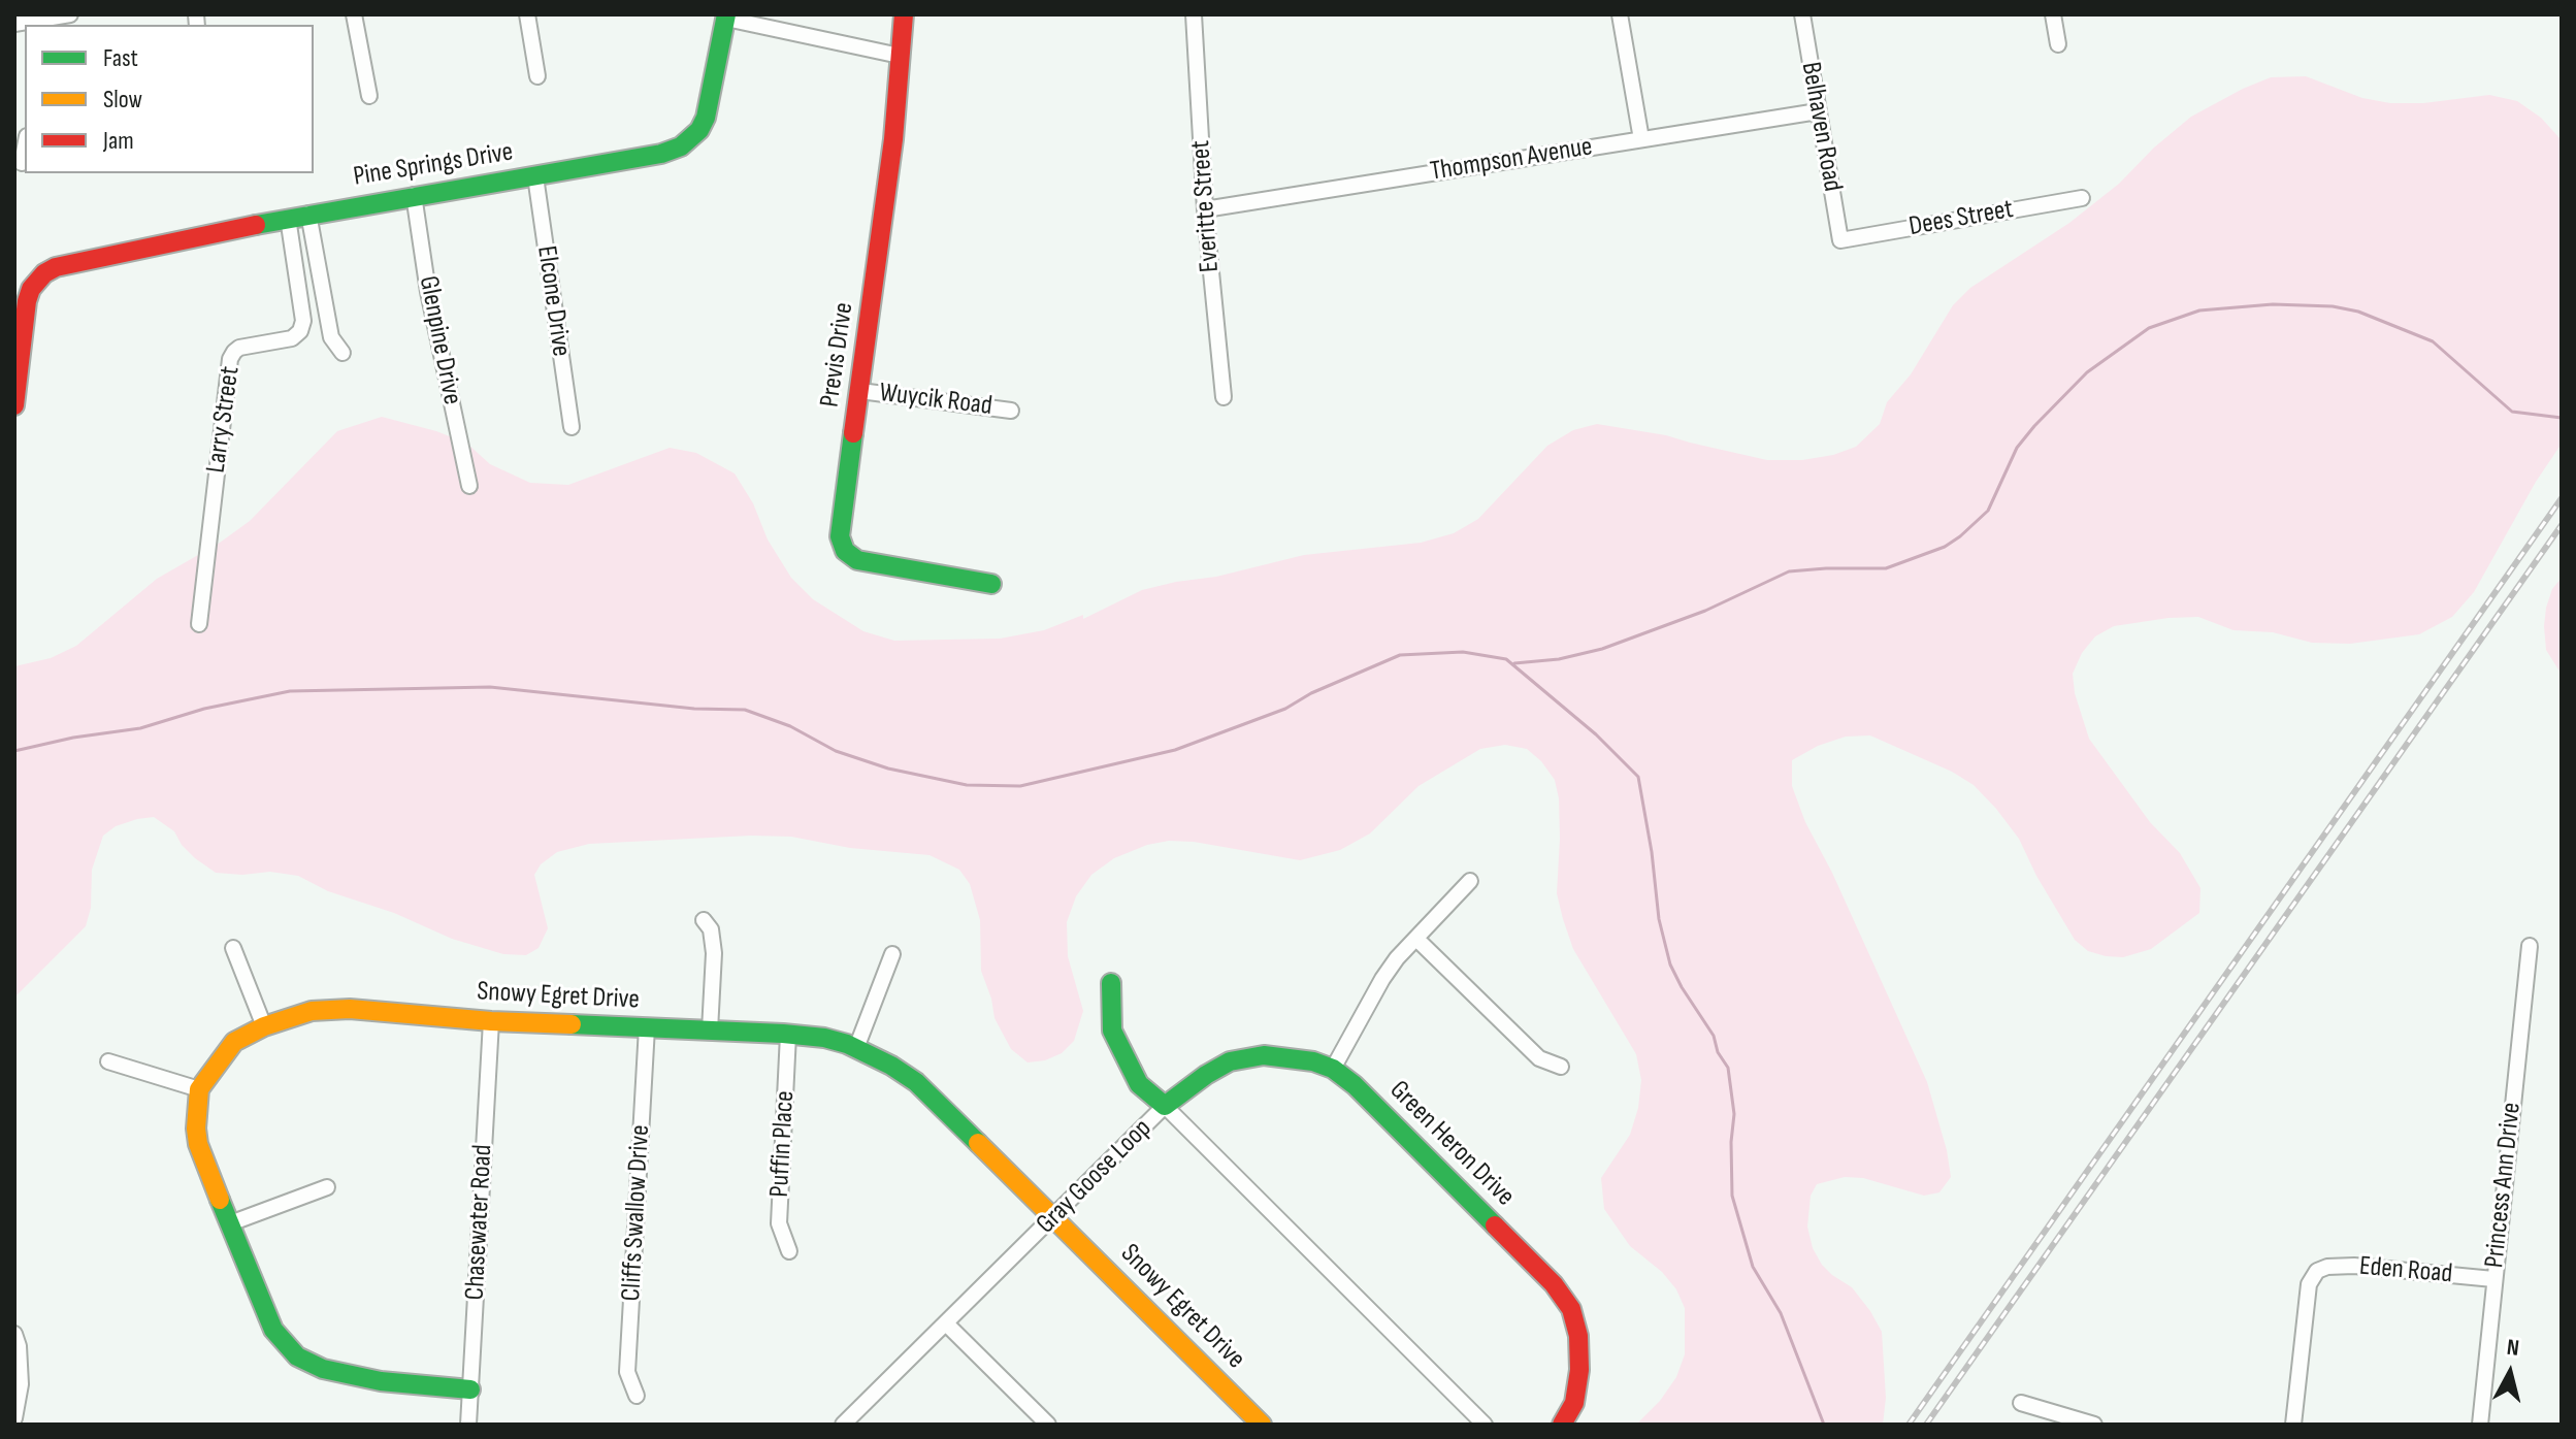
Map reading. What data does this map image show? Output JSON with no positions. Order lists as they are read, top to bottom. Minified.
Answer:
{"streets":{"street":["Belhaven Road","Thompson Avenue","Pine Springs Drive","Everitte Street","Dees Street","Elcone Drive","Glenpine Drive","Previs Drive","Wuycik Road","Larry Street","Snowy Egret Drive","Puffin Place","Green Heron Drive","Gray Goose Loop","Princess Ann Drive","Cliffs Swallow Drive","Chasewater Road","Eden Road"]},"crossings":[["Belhaven Road","Thompson Avenue"],["Belhaven Road","Dees Street"],["Thompson Avenue","Everitte Street"],["Pine Springs Drive","Elcone Drive"],["Pine Springs Drive","Glenpine Drive"],["Pine Springs Drive","Larry Street"],["Previs Drive","Wuycik Road"],["Snowy Egret Drive","Puffin Place"],["Snowy Egret Drive","Gray Goose Loop"],["Snowy Egret Drive","Cliffs Swallow Drive"],["Snowy Egret Drive","Chasewater Road"],["Green Heron Drive","Gray Goose Loop"],["Princess Ann Drive","Eden Road"]],"legend":["Fast","Slow","Jam"],"north":"top"}
